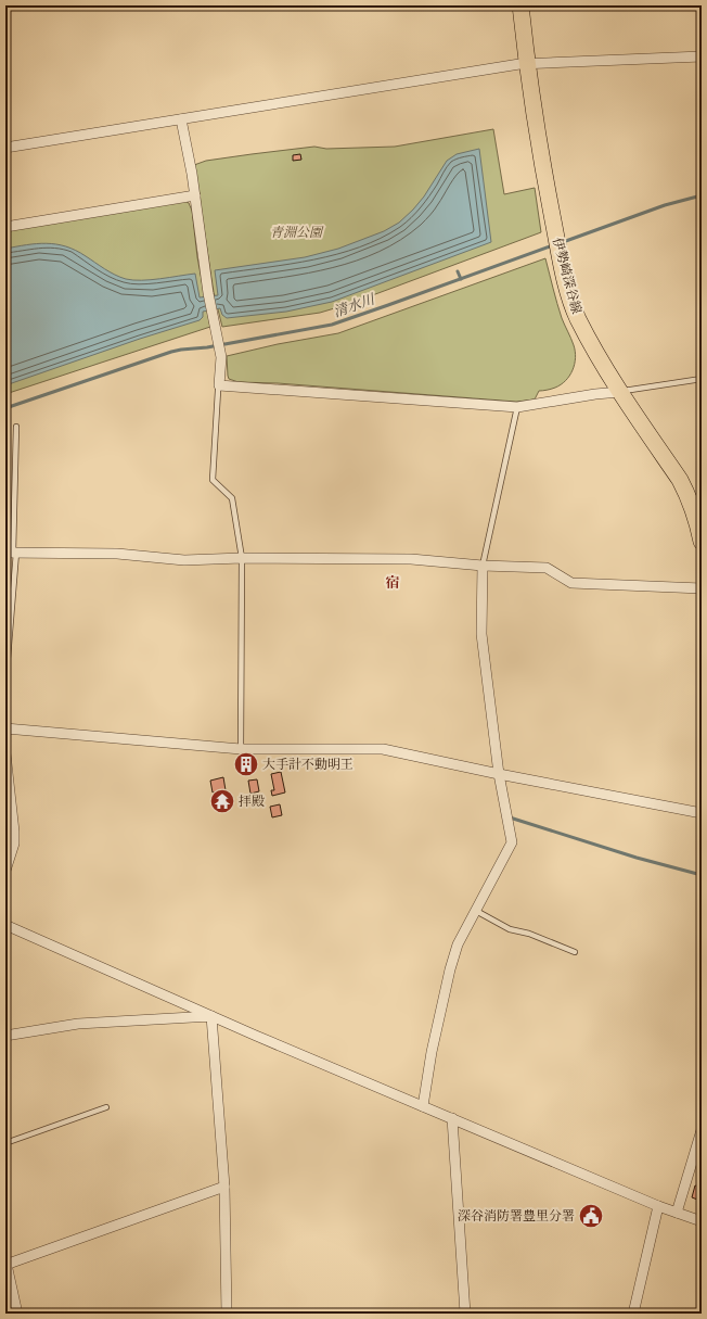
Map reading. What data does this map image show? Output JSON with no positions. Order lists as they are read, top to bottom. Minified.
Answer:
{"streets":{"main road":["伊勢崎深谷線"]},"districts":["宿"],"water":["清水川"],"parks":["青淵公園"],"places":{"building":["大手計不動明王"],"temple":["拝殿"],"public building":["深谷消防署豊里分署"]}}
